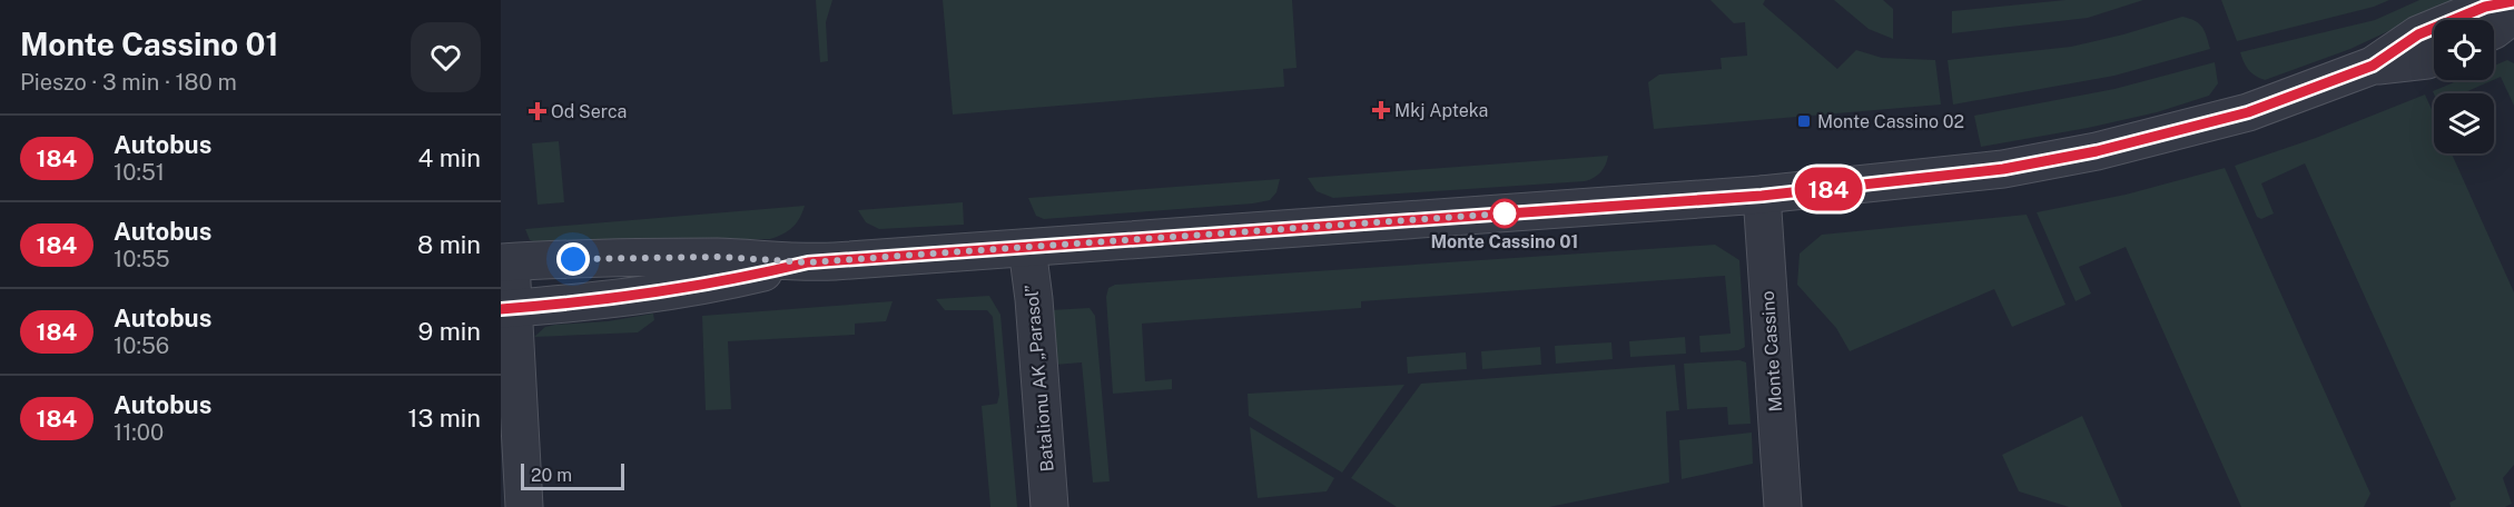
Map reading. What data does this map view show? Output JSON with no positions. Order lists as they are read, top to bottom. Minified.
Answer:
{"streets":{"street":["Monte Cassino","Batalionu AK „Parasol”"]},"places":{"health":["Mkj Apteka","Od Serca"],"transit":["Monte Cassino 02"],"other":["Monte Cassino 01"]},"lines":["bus line 184"],"scale_bar":"20 m","page":{"heading":["Monte Cassino 01","Pieszo · 3 min · 180 m"],"on_map":"184","list":[{"mark":"184","name":"Autobus","note":"10:51","value":"4 min"},{"mark":"184","name":"Autobus","note":"10:55","value":"8 min"},{"mark":"184","name":"Autobus","note":"10:56","value":"9 min"},{"mark":"184","name":"Autobus","note":"11:00","value":"13 min"}],"scale":"20 m"}}
